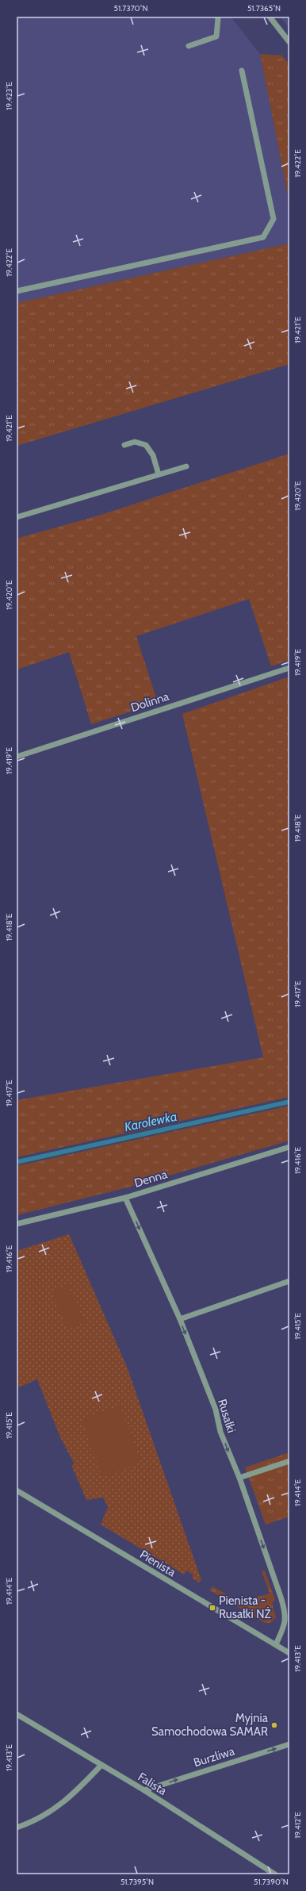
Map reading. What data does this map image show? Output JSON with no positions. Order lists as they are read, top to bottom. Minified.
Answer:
{"streets":{"street":["Dolinna","Denna","Rusałki","Pienista","Burzliwa","Falista"]},"crossings":[["Denna","Rusałki"],["Rusałki","Pienista"],["Burzliwa","Falista"]],"one_way":["Rusałki","Burzliwa"],"water":["Karolewka"],"places":{"transit":["Pienista - Rusałki NŻ"],"other":["Myjnia Samochodowa SAMAR"]},"coordinates":["51.7370°N","51.7365°N","19.423°E","19.422°E","19.421°E","19.420°E","19.419°E","19.418°E","19.417°E","19.416°E","19.415°E","19.414°E","19.413°E","19.412°E","51.7395°N","51.7390°N"]}
